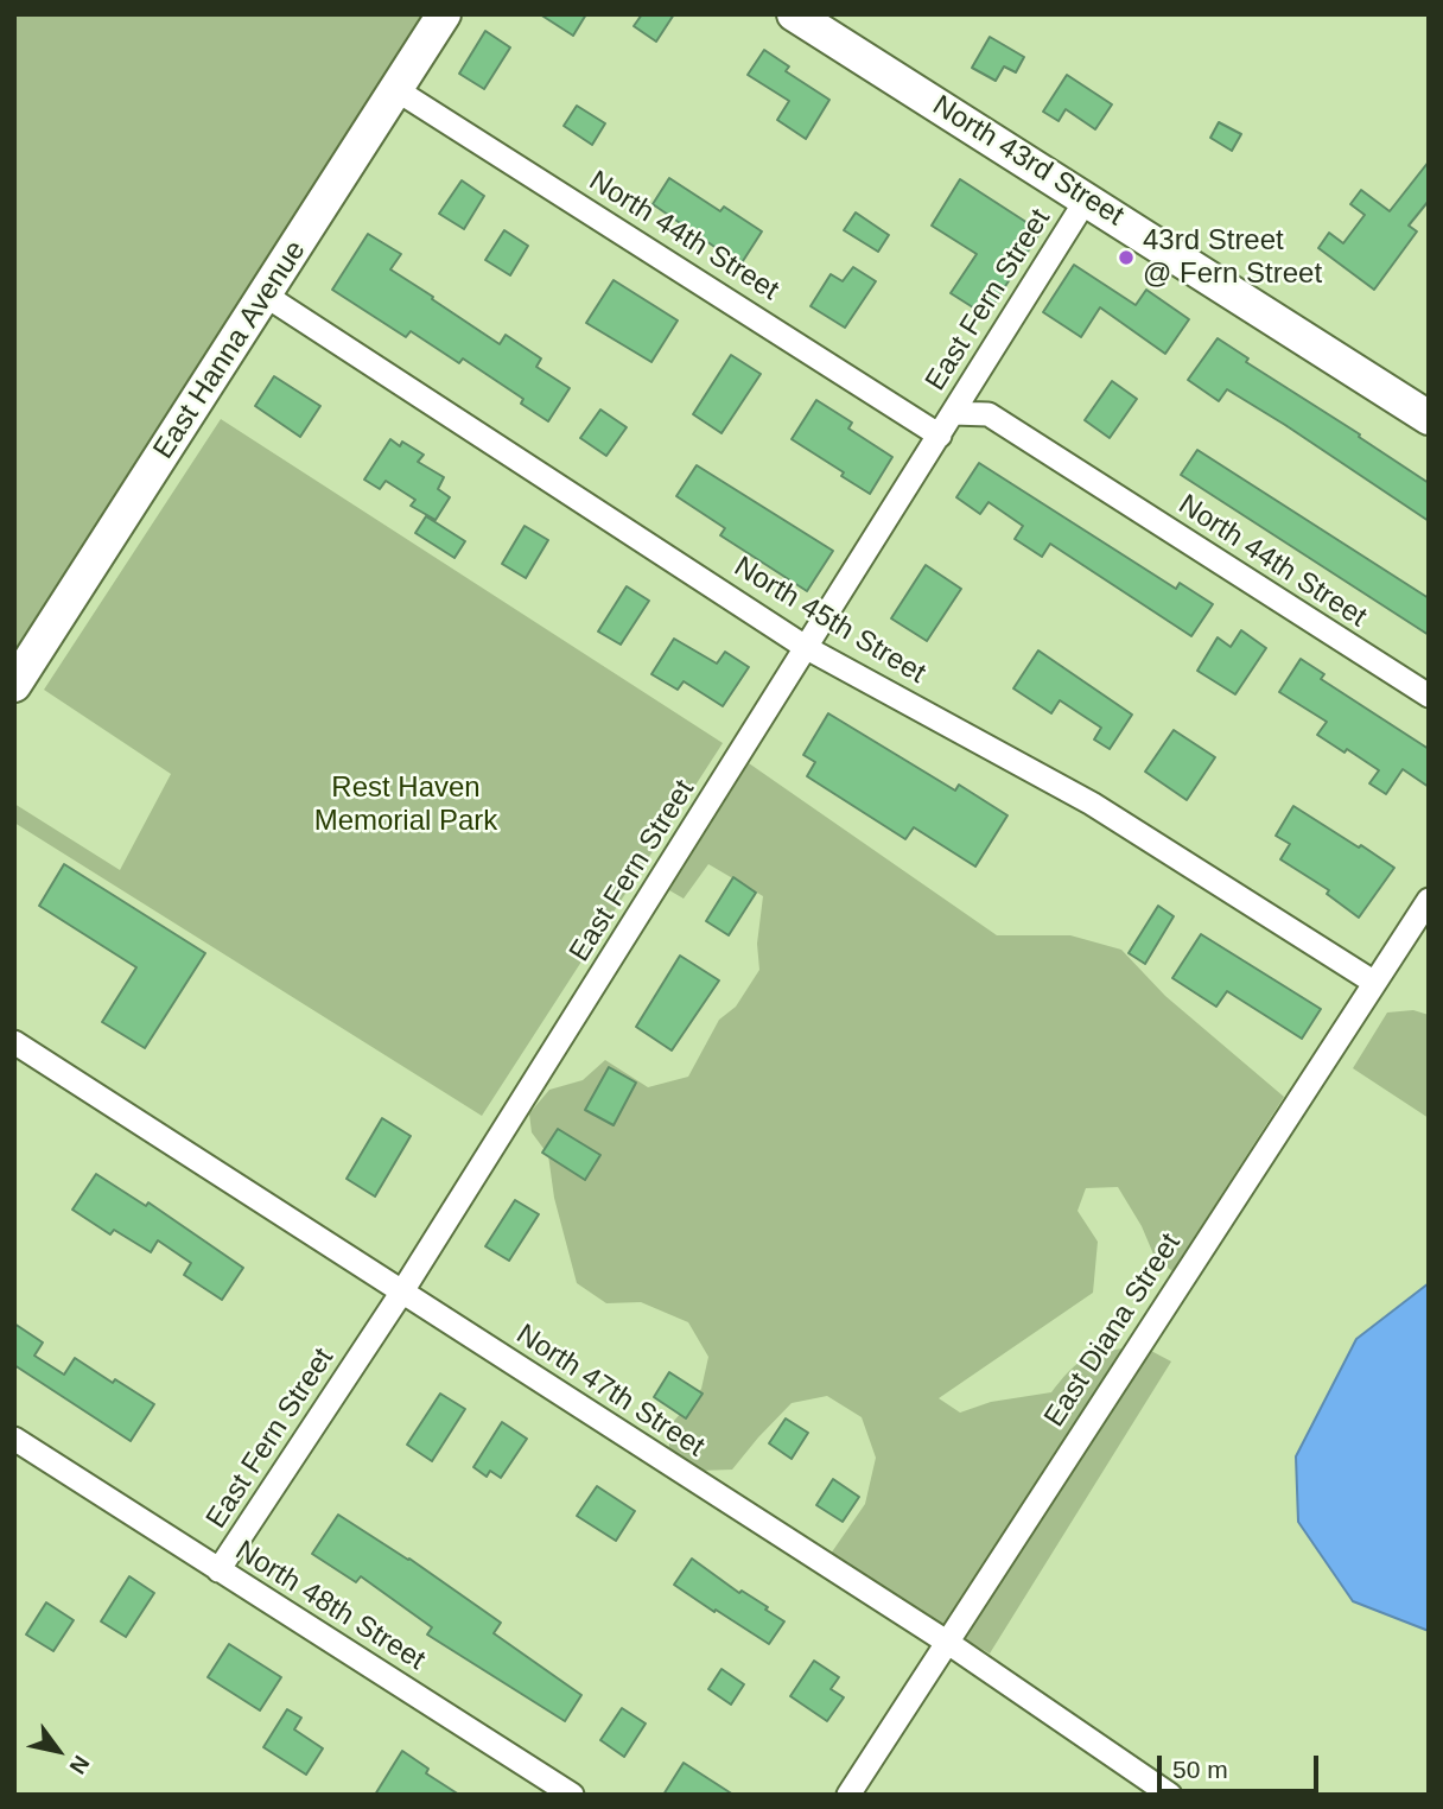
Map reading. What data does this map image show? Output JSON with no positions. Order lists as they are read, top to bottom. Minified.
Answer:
{"streets":{"street":["North 43rd Street","North 44th Street","East Fern Street","East Hanna Avenue","North 45th Street","East Diana Street","North 47th Street","North 48th Street"]},"crossings":[["North 43rd Street","East Fern Street"],["North 44th Street","East Fern Street"],["North 44th Street","East Hanna Avenue"],["East Fern Street","North 45th Street"],["East Fern Street","North 47th Street"],["East Fern Street","North 48th Street"],["East Hanna Avenue","North 45th Street"],["North 45th Street","East Diana Street"],["East Diana Street","North 47th Street"]],"parks":["Rest Haven Memorial Park"],"places":["43rd Street @ Fern Street"],"scale_bar":"50 m","north":"bottom right"}
